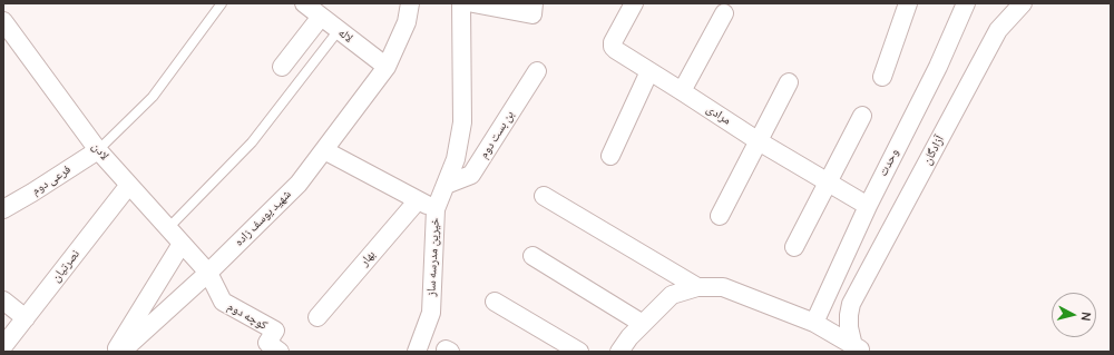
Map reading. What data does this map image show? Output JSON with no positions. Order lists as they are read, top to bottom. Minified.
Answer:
{"streets":{"street":["لاله","مرادی","بن بست دوم","آزادگان","لادن","وحدت","فرعی دوم","شهید یوسف زاده","خیرین مدرسه ساز","بهار","نصرتیان","کوچه دوم"]},"crossings":[["لاله","شهید یوسف زاده"],["مرادی","وحدت"],["بن بست دوم","خیرین مدرسه ساز"],["لادن","فرعی دوم"],["لادن","شهید یوسف زاده"],["لادن","نصرتیان"],["لادن","کوچه دوم"],["شهید یوسف زاده","کوچه دوم"]],"north":"right"}
